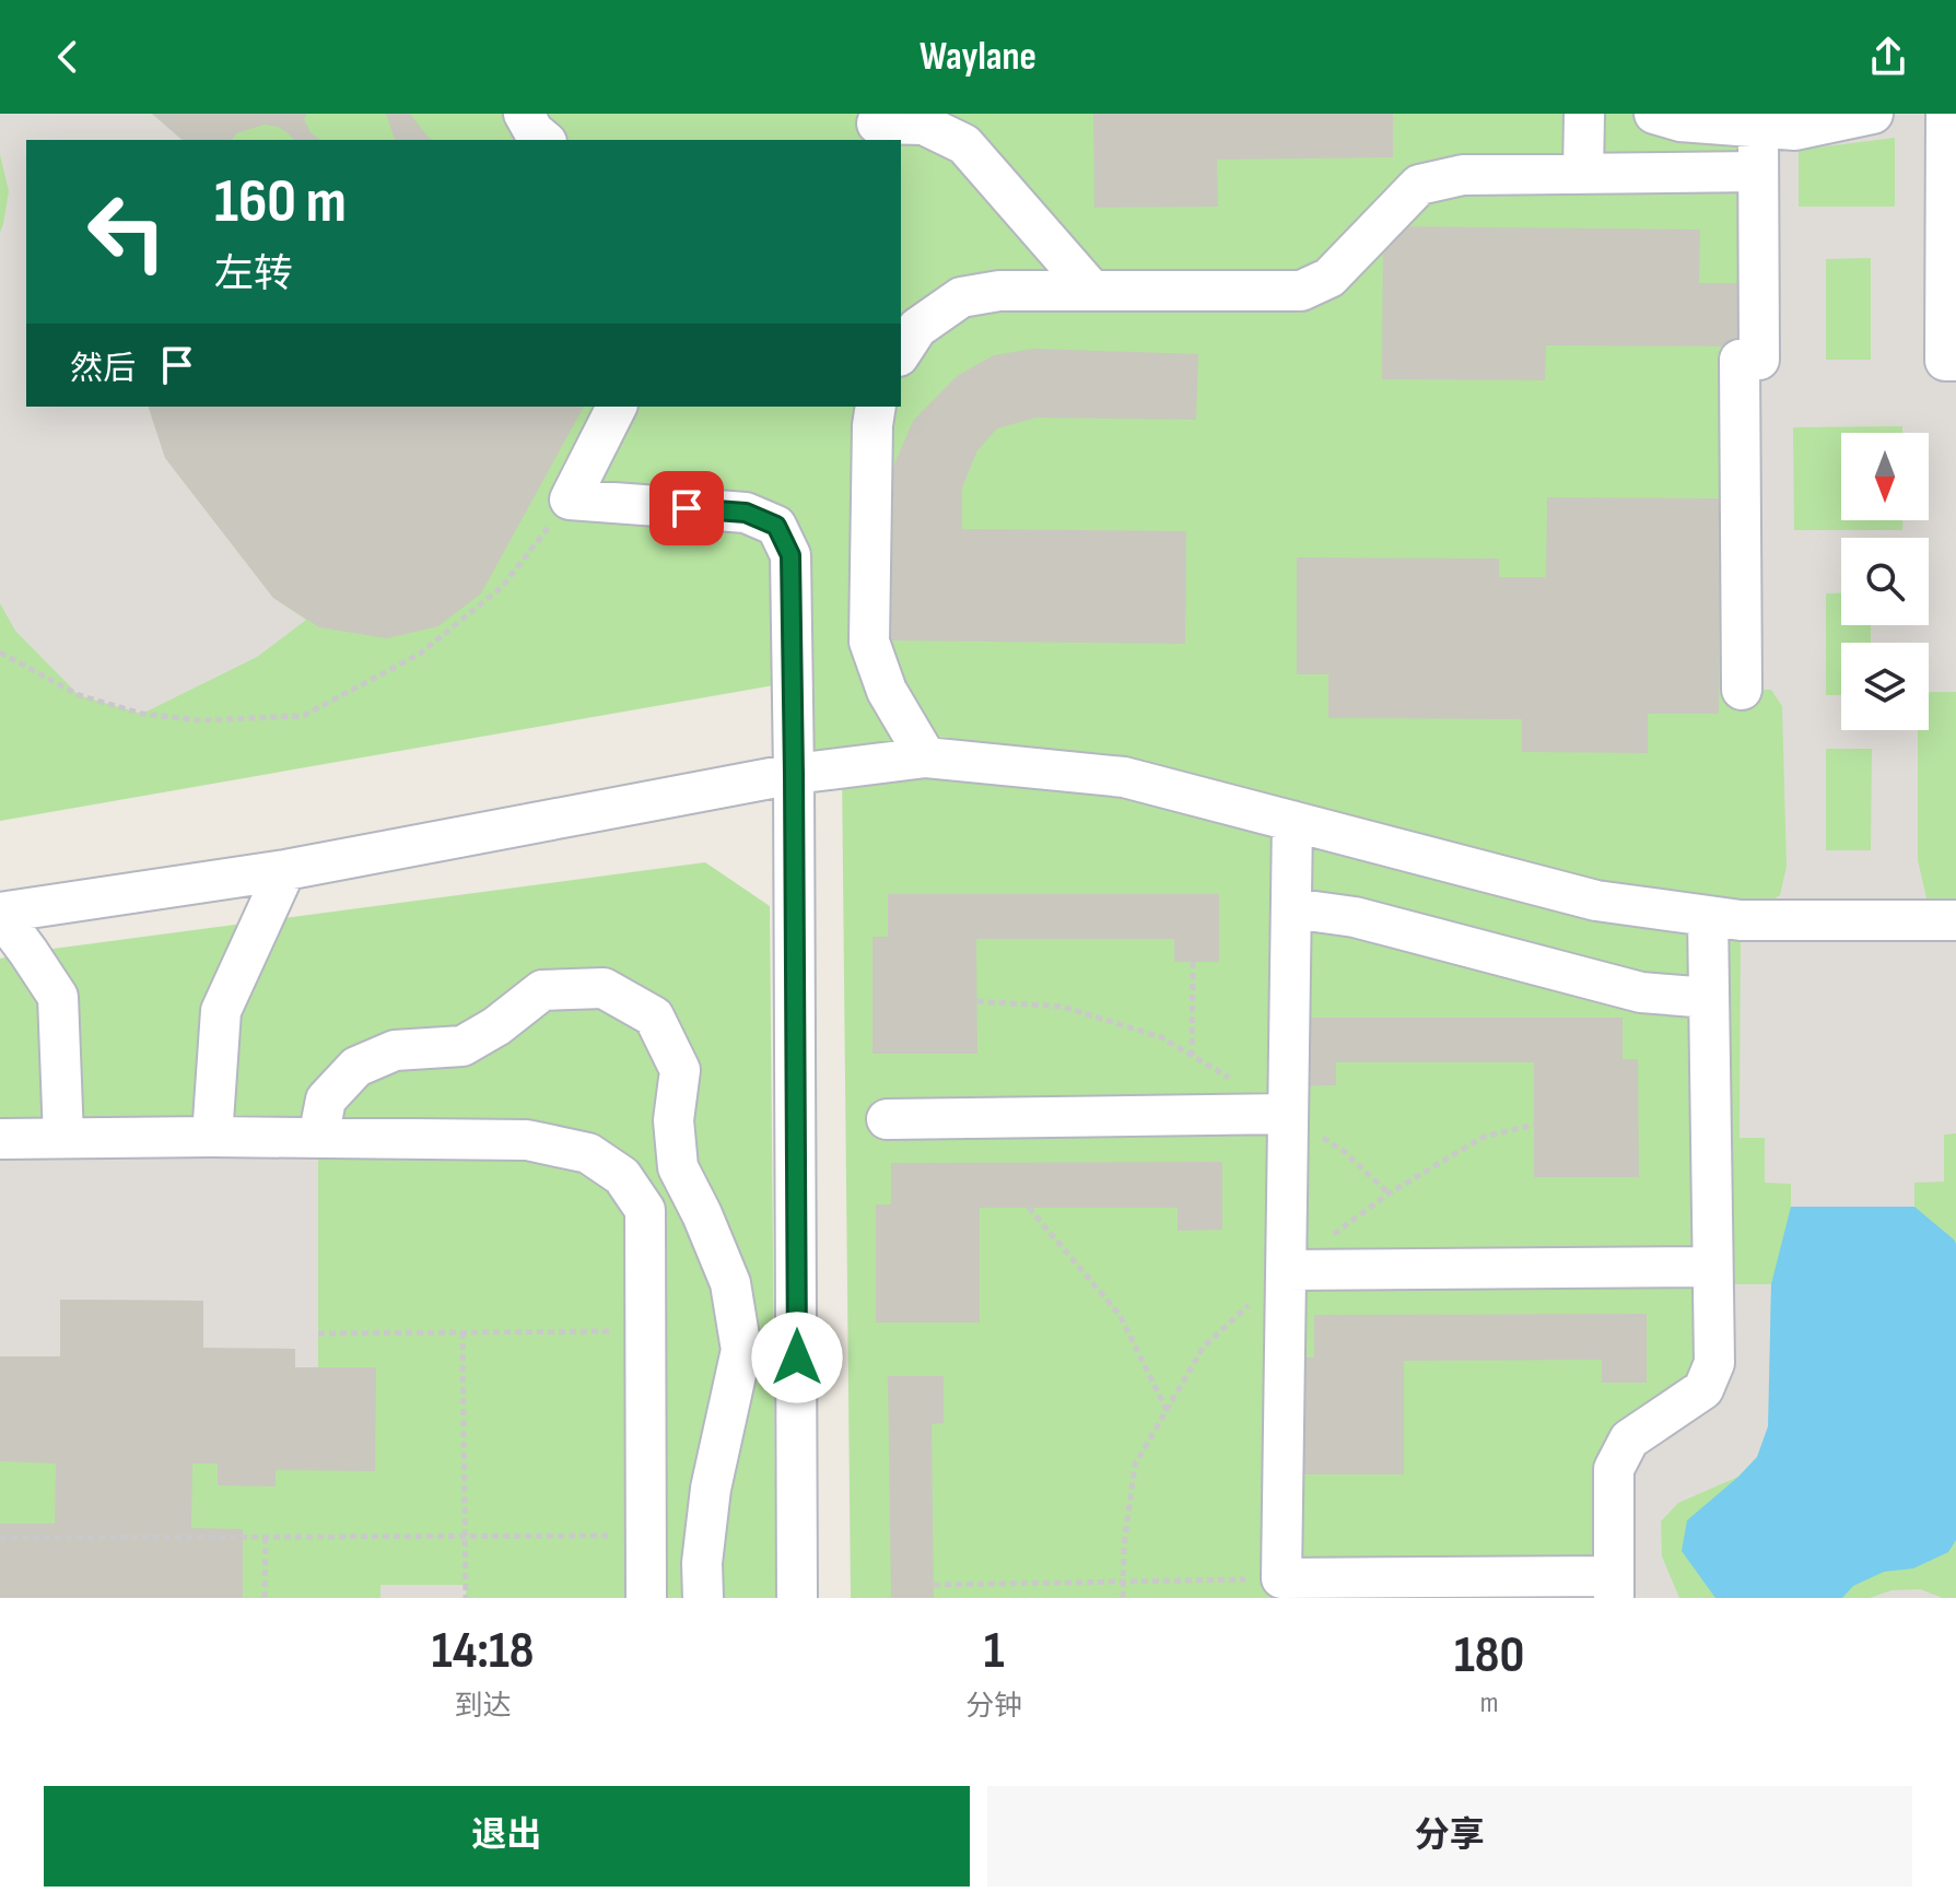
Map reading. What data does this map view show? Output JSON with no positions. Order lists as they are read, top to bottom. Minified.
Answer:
{"north":"bottom","page":{"header":"Waylane","turn":["160 m","左转"],"then":"然后","eta":["14:18","到达","1","分钟","180","m"],"buttons":["退出","分享"]}}
